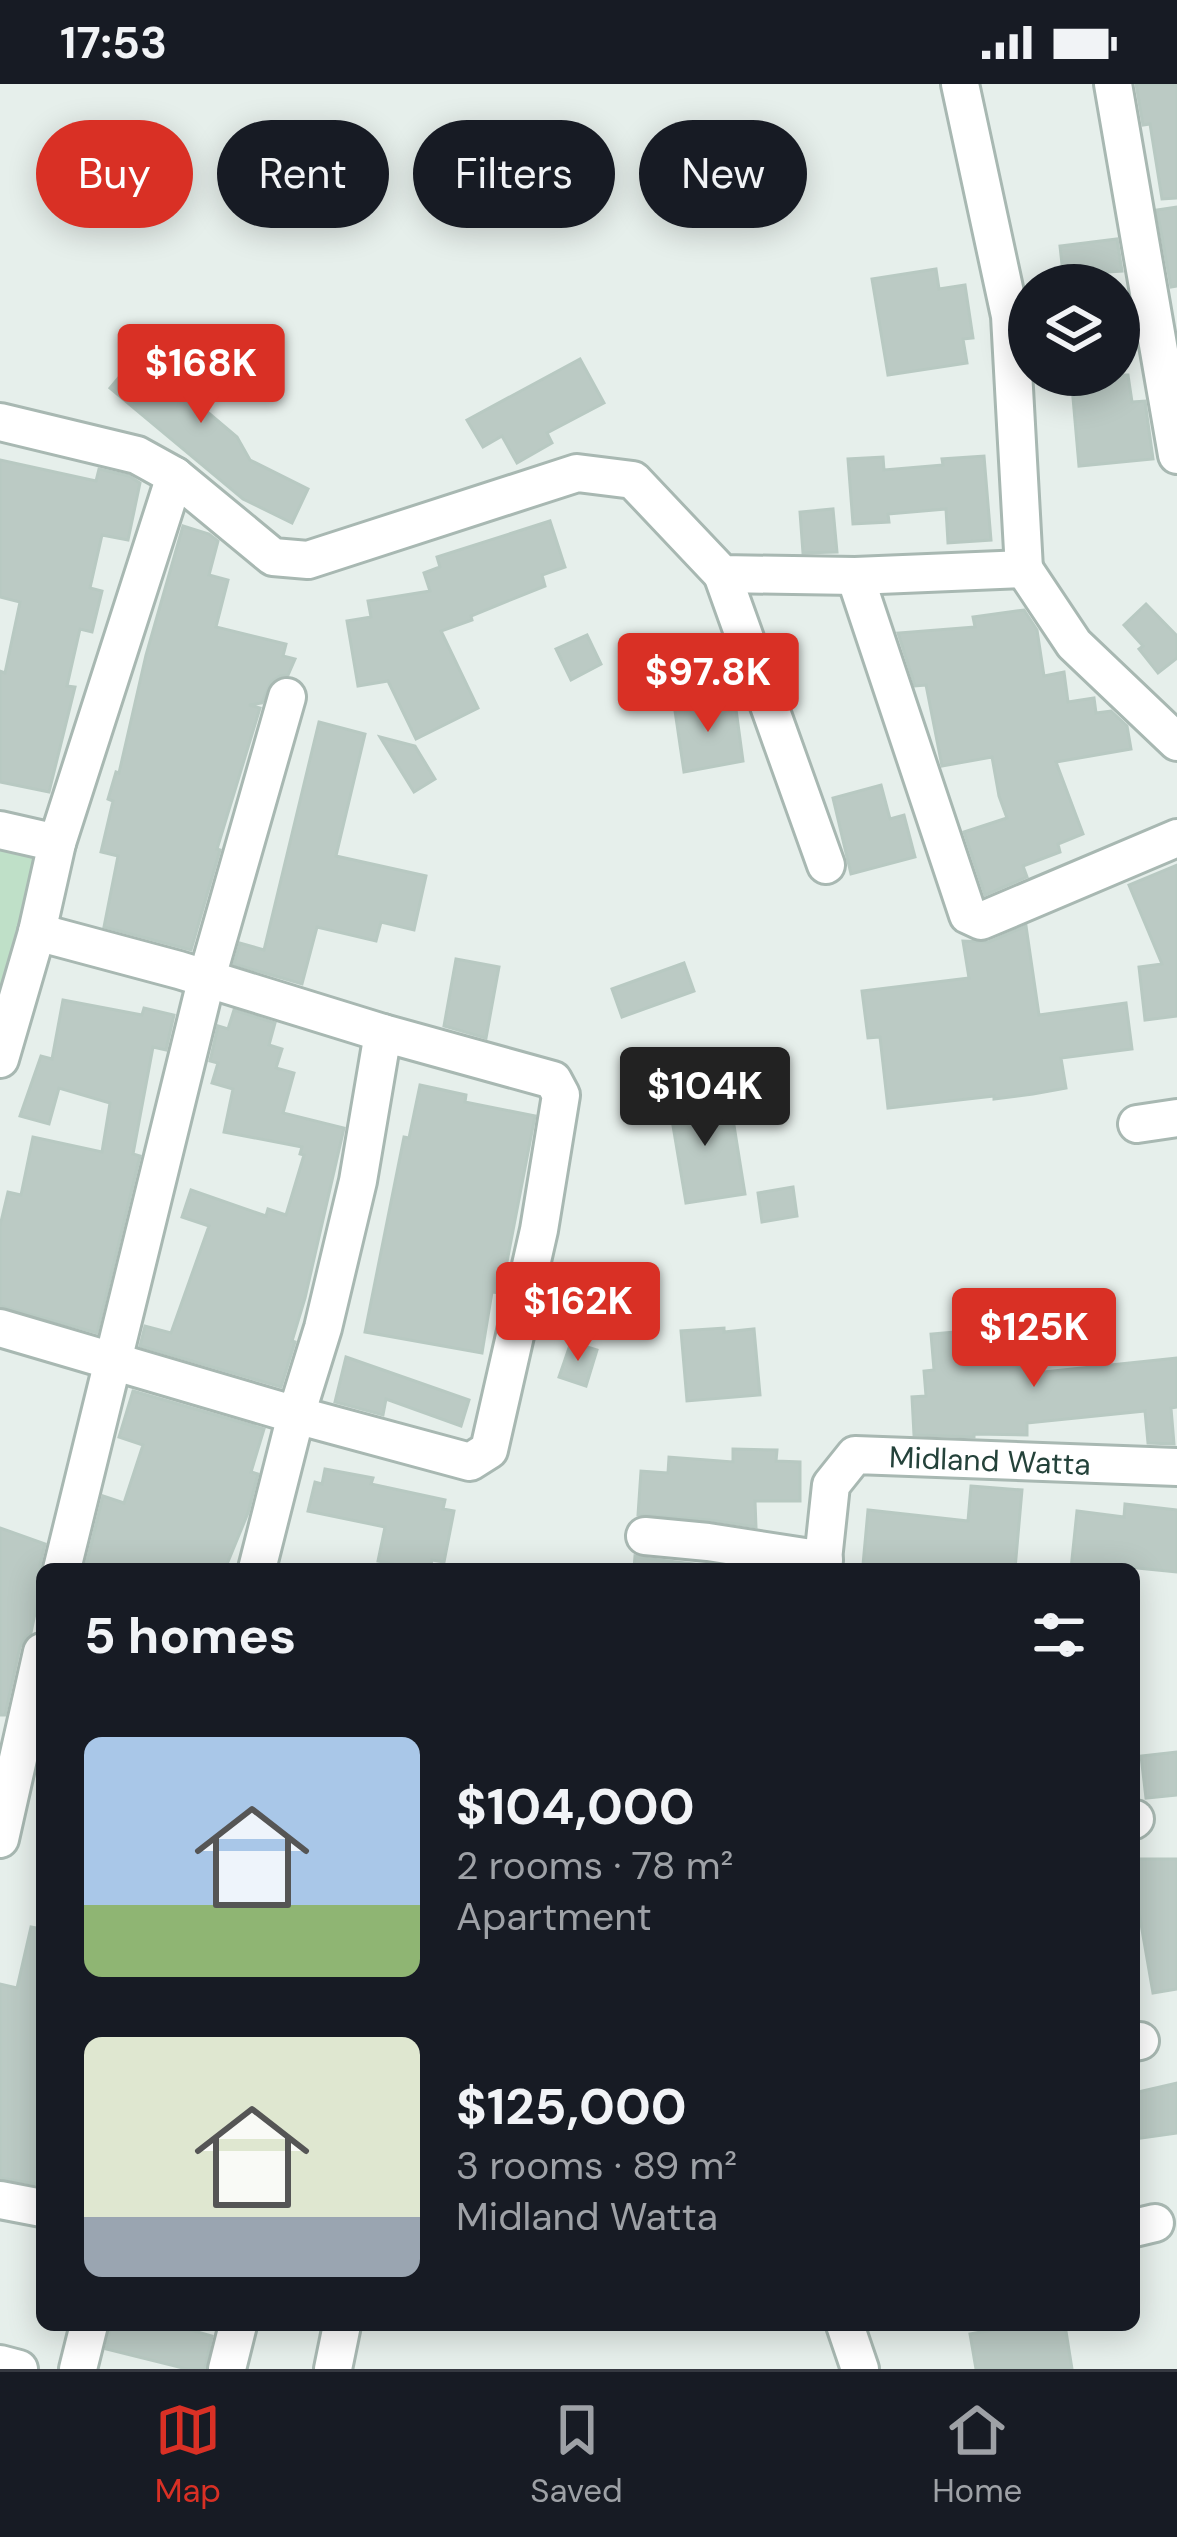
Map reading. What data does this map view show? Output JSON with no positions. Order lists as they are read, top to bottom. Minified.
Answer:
{"streets":{"street":["Midland Watta"]},"page":{"status":"17:53","chip":["Buy","Rent","Filters","New"],"price":["$168K","$97.8K","$104K","$162K","$125K"],"heading":"5 homes","list":[{"name":"$104,000","note":"2 rooms · 78 m² · Apartment"},{"name":"$125,000","note":"3 rooms · 89 m² · Midland Watta"}],"tabs":["Map","Saved","Home"]}}
